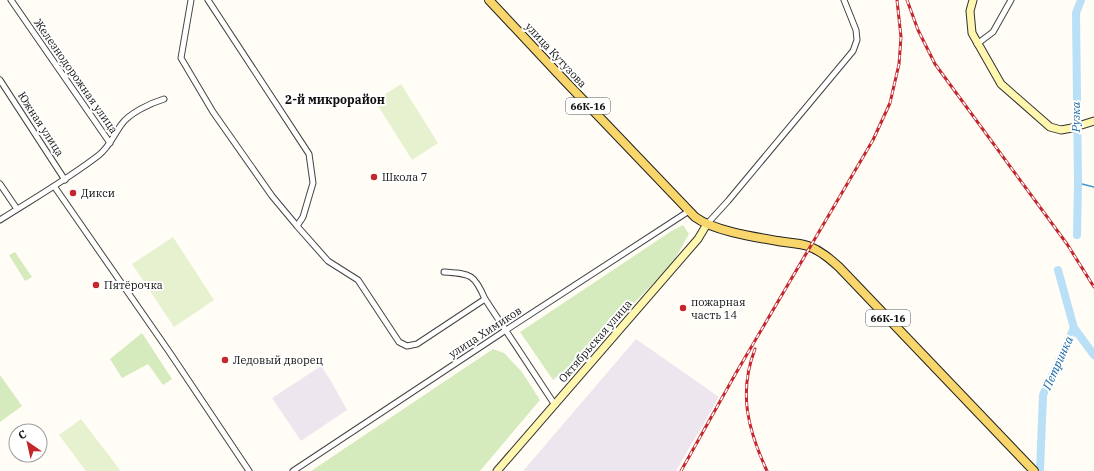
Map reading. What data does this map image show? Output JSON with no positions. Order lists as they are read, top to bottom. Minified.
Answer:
{"streets":{"main road":["улица Кутузова","66К-16","Октябрьская улица"],"street":["Железнодорожная улица","Южная улица","улица Химиков"]},"crossings":[["улица Кутузова","66К-16"],["улица Кутузова","улица Химиков"],["66К-16","улица Химиков"],["66К-16","Октябрьская улица"]],"districts":["2-й микрорайон"],"water":["Рузка","Петринка"],"places":["Школа 7","Дикси","Пятёрочка","пожарная часть 14","Ледовый дворец"],"north":"top left"}
